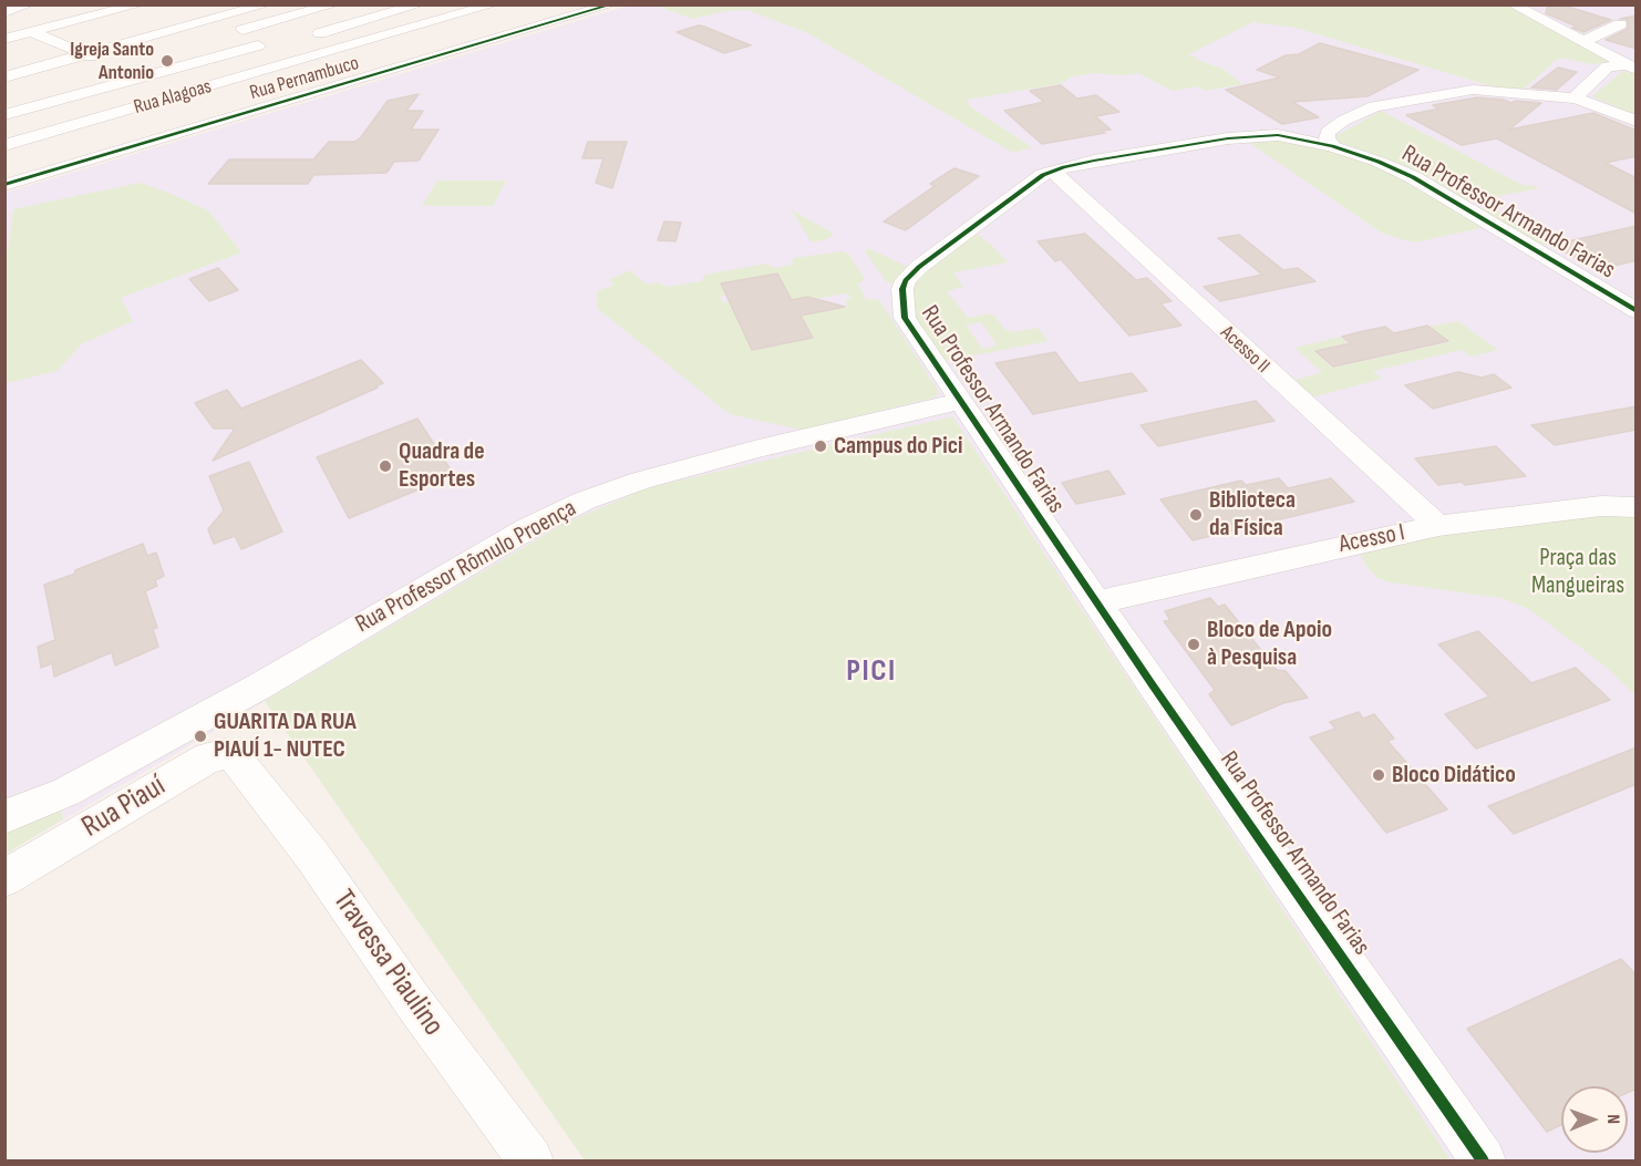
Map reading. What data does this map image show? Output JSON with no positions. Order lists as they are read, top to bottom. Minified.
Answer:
{"streets":{"street":["Rua Pernambuco","Rua Alagoas","Rua Professor Armando Farias","Acesso II","Acesso I","Rua Professor Rômulo Proença","Rua Piauí","Travessa Piaulino"]},"crossings":[["Rua Professor Armando Farias","Acesso II"],["Rua Professor Armando Farias","Rua Professor Rômulo Proença"],["Acesso II","Acesso I"],["Rua Piauí","Travessa Piaulino"]],"districts":["PICI"],"parks":["Praça das Mangueiras"],"places":["Igreja Santo Antonio","Campus do Pici","Quadra de Esportes","Biblioteca da Física","Bloco de Apoio à Pesquisa","GUARITA DA RUA PIAUÍ 1- NUTEC","Bloco Didático"],"north":"right"}
